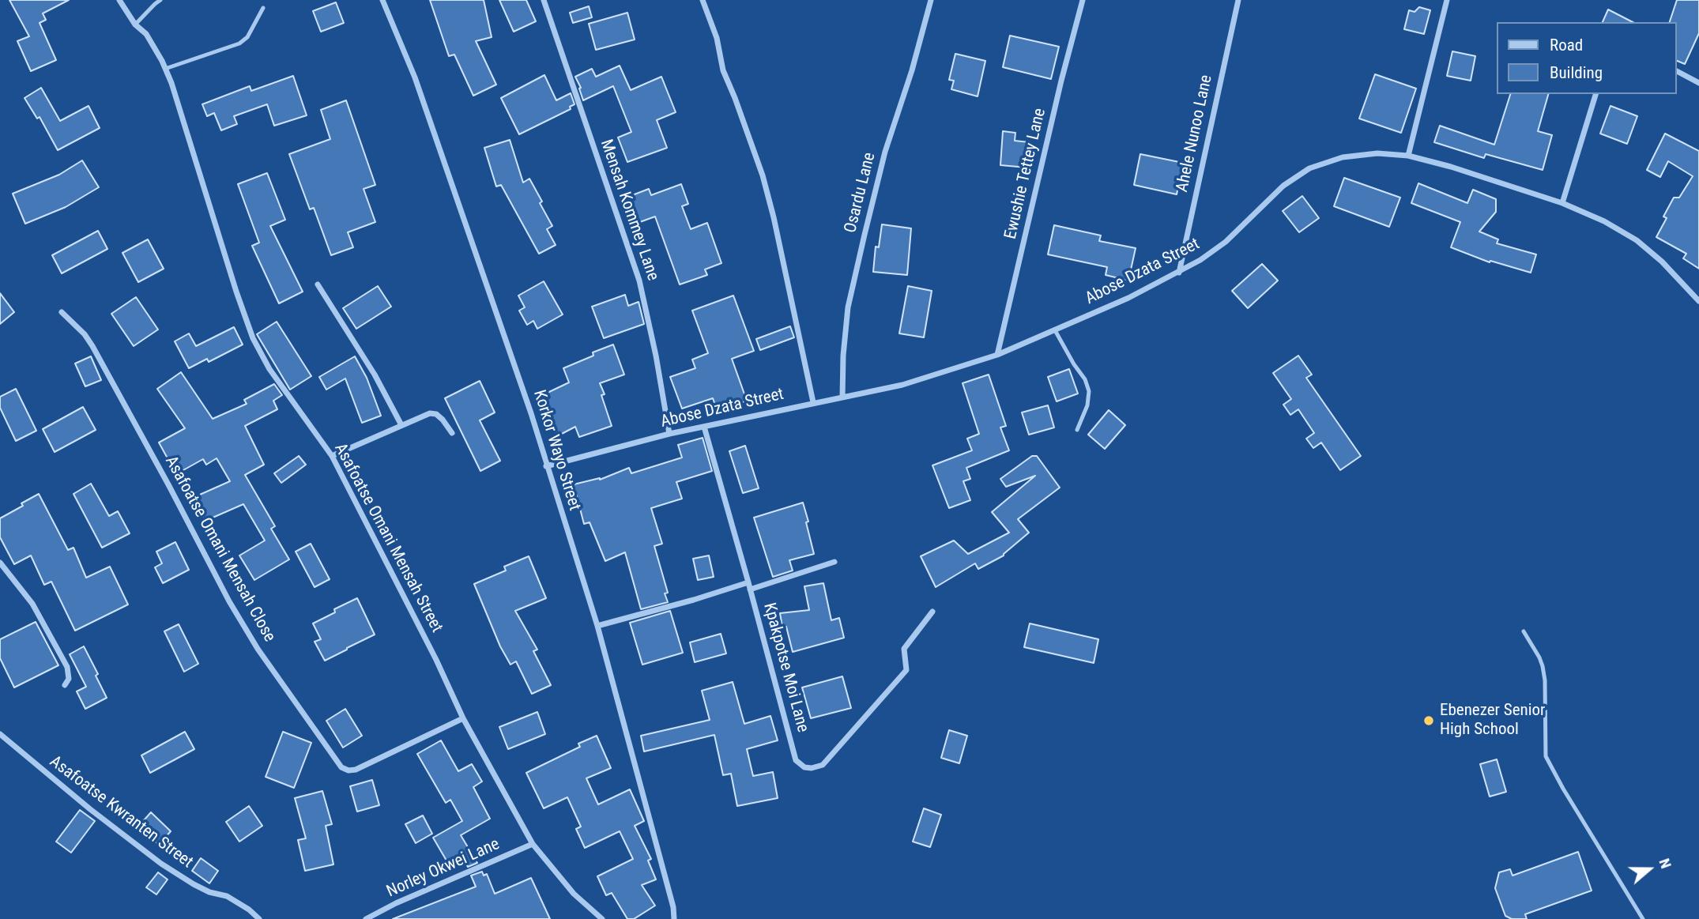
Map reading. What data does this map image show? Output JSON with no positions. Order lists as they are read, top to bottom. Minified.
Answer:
{"streets":{"street":["Ahele Nunoo Lane","Ewushie Tettey Lane","Osardu Lane","Mensah Kommey Lane","Abose Dzata Street","Korkor Wayo Street","Asafoatse Omani Mensah Street","Asafoatse Omani Mensah Close","Kpakpotse Moi Lane","Asafoatse Kwranten Street","Norley Okwei Lane"]},"crossings":[["Ahele Nunoo Lane","Abose Dzata Street"],["Ewushie Tettey Lane","Abose Dzata Street"],["Osardu Lane","Abose Dzata Street"],["Mensah Kommey Lane","Abose Dzata Street"],["Abose Dzata Street","Korkor Wayo Street"],["Abose Dzata Street","Kpakpotse Moi Lane"],["Asafoatse Omani Mensah Street","Asafoatse Omani Mensah Close"],["Asafoatse Omani Mensah Street","Norley Okwei Lane"]],"places":["Ebenezer Senior High School"],"legend":["Road","Building"],"north":"right"}
